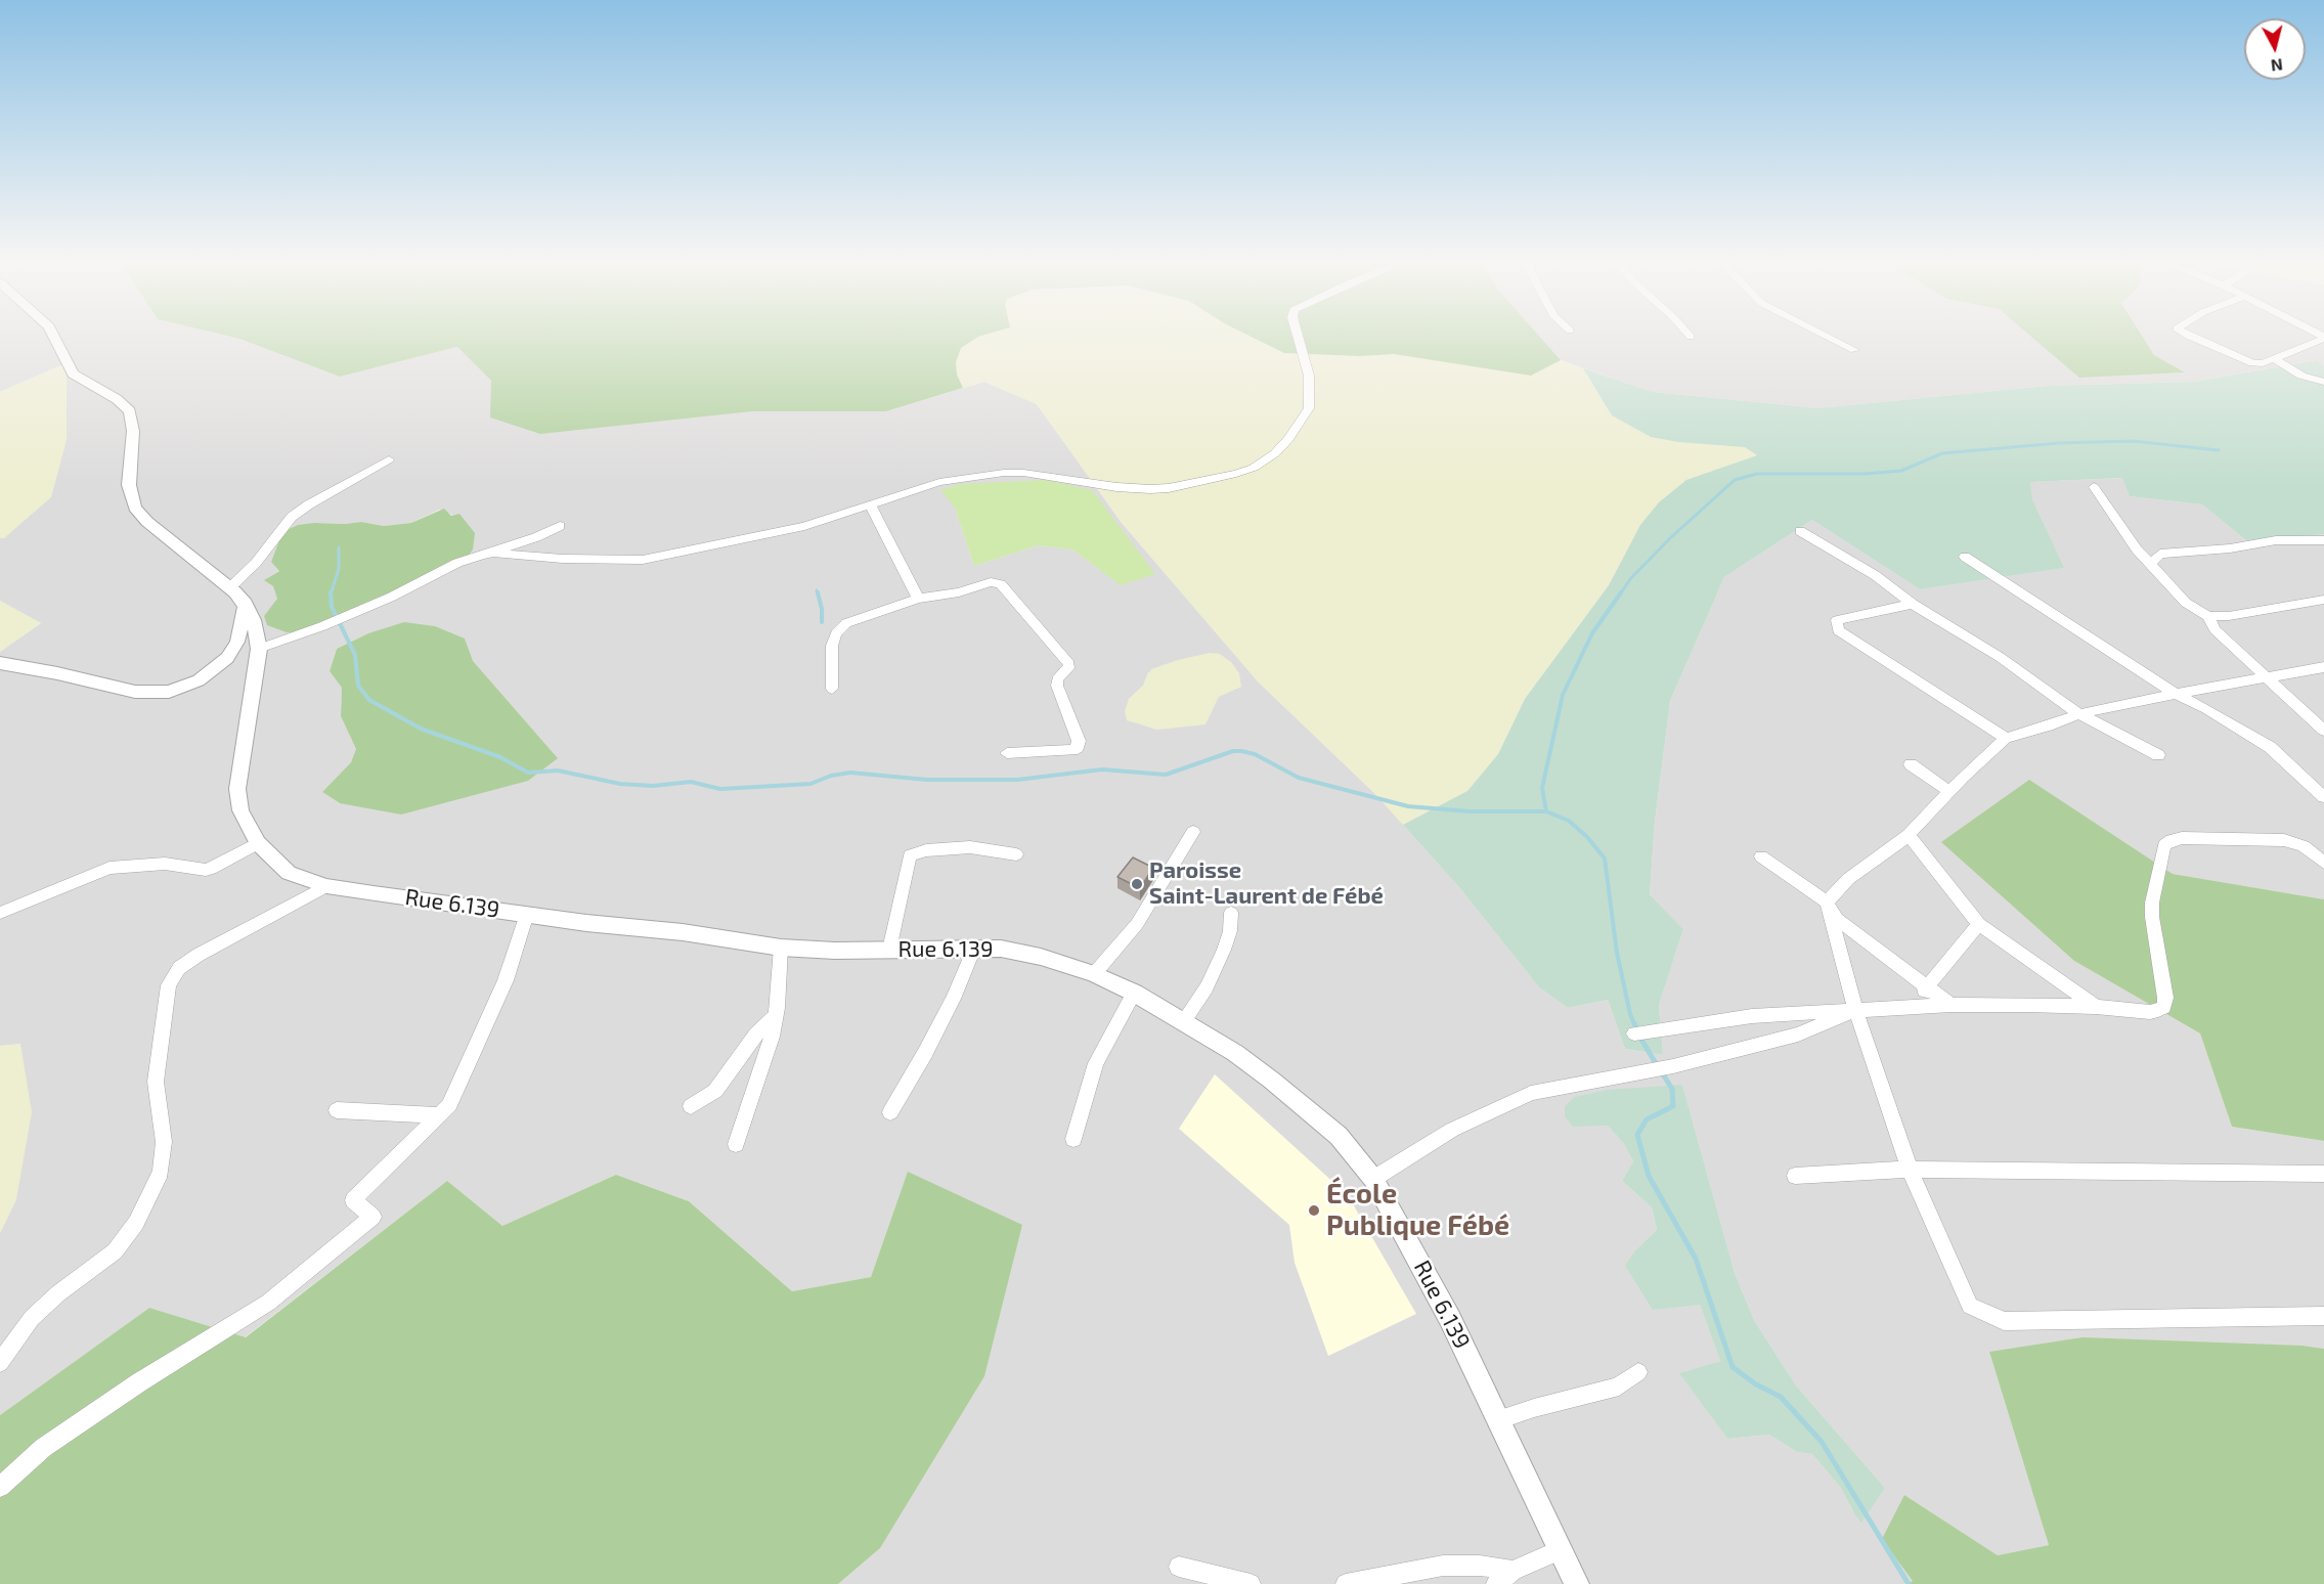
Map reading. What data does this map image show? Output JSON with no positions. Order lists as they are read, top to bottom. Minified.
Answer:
{"streets":{"street":["Rue 6.139"]},"places":["Paroisse Saint-Laurent de Fébé","École Publique Fébé"],"north":"bottom"}
